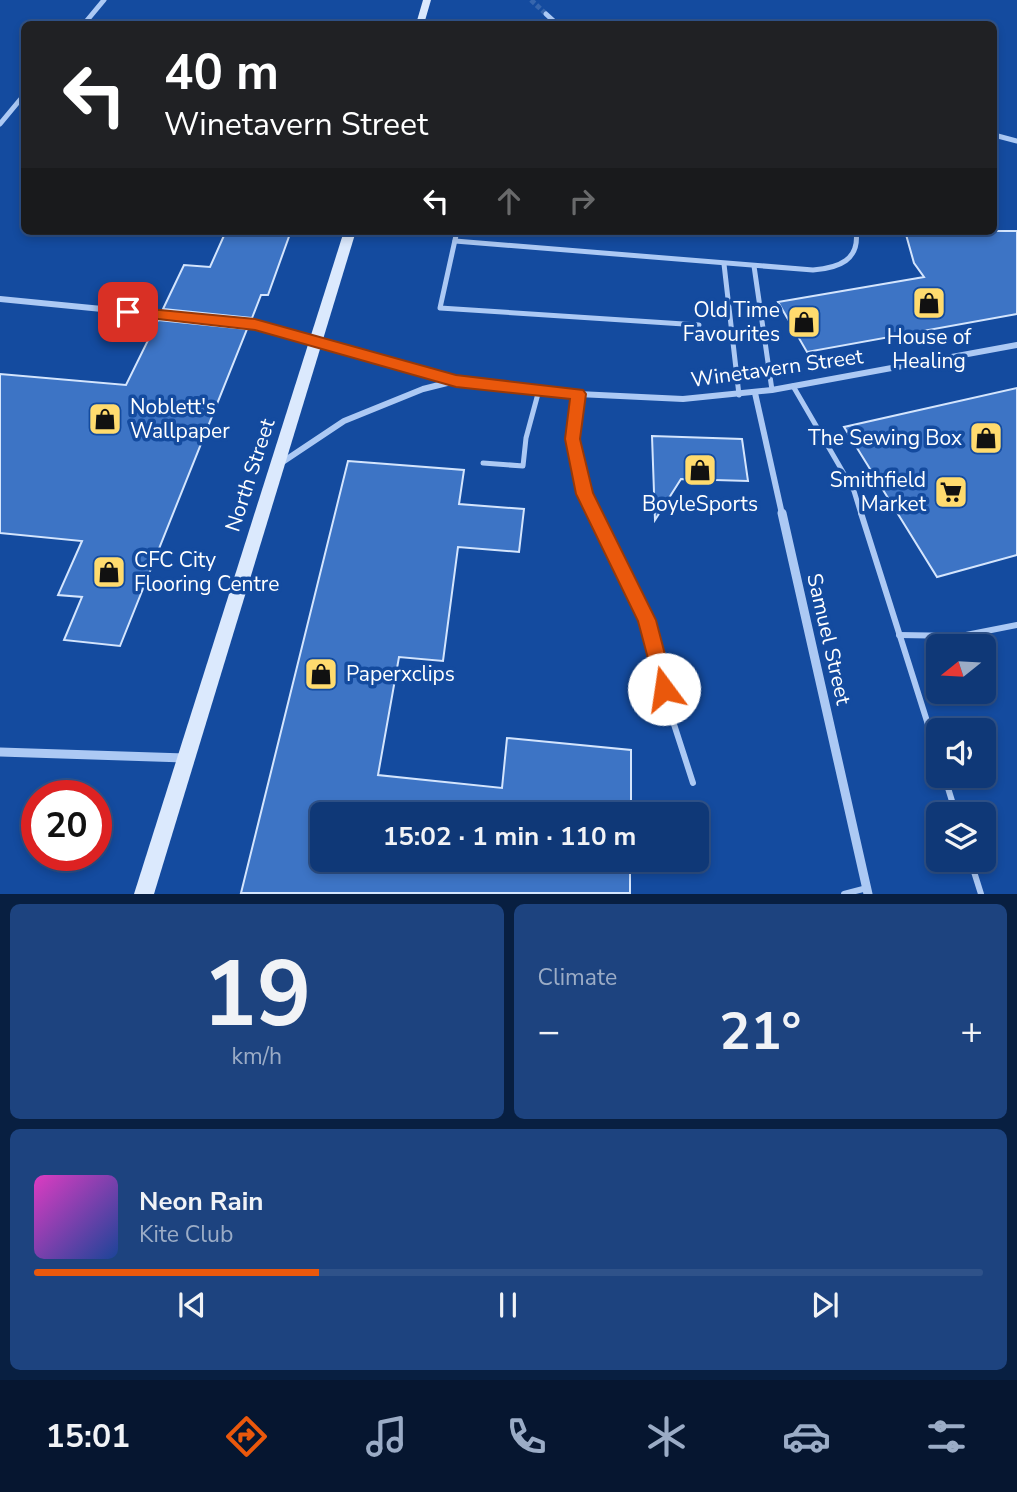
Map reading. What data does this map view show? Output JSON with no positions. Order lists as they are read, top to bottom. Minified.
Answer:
{"streets":{"main road":["North Street"],"street":["Winetavern Street","Samuel Street"]},"crossings":[["Winetavern Street","North Street"],["Winetavern Street","Samuel Street"]],"places":{"shop":["House of Healing","Old Time Favourites","Noblett's Wallpaper","The Sewing Box","BoyleSports","CFC City Flooring Centre","Paperxclips"],"supermarket":["Smithfield Market"]},"north":"left","page":{"turn":["40 m","Winetavern Street"],"limit":"20","trip":"15:02 · 1 min · 110 m","tile":[["19","km/h"],"Climate"],"heat":["−","21°","+"],"song":["Neon Rain","Kite Club"],"tabs":"15:01"}}
